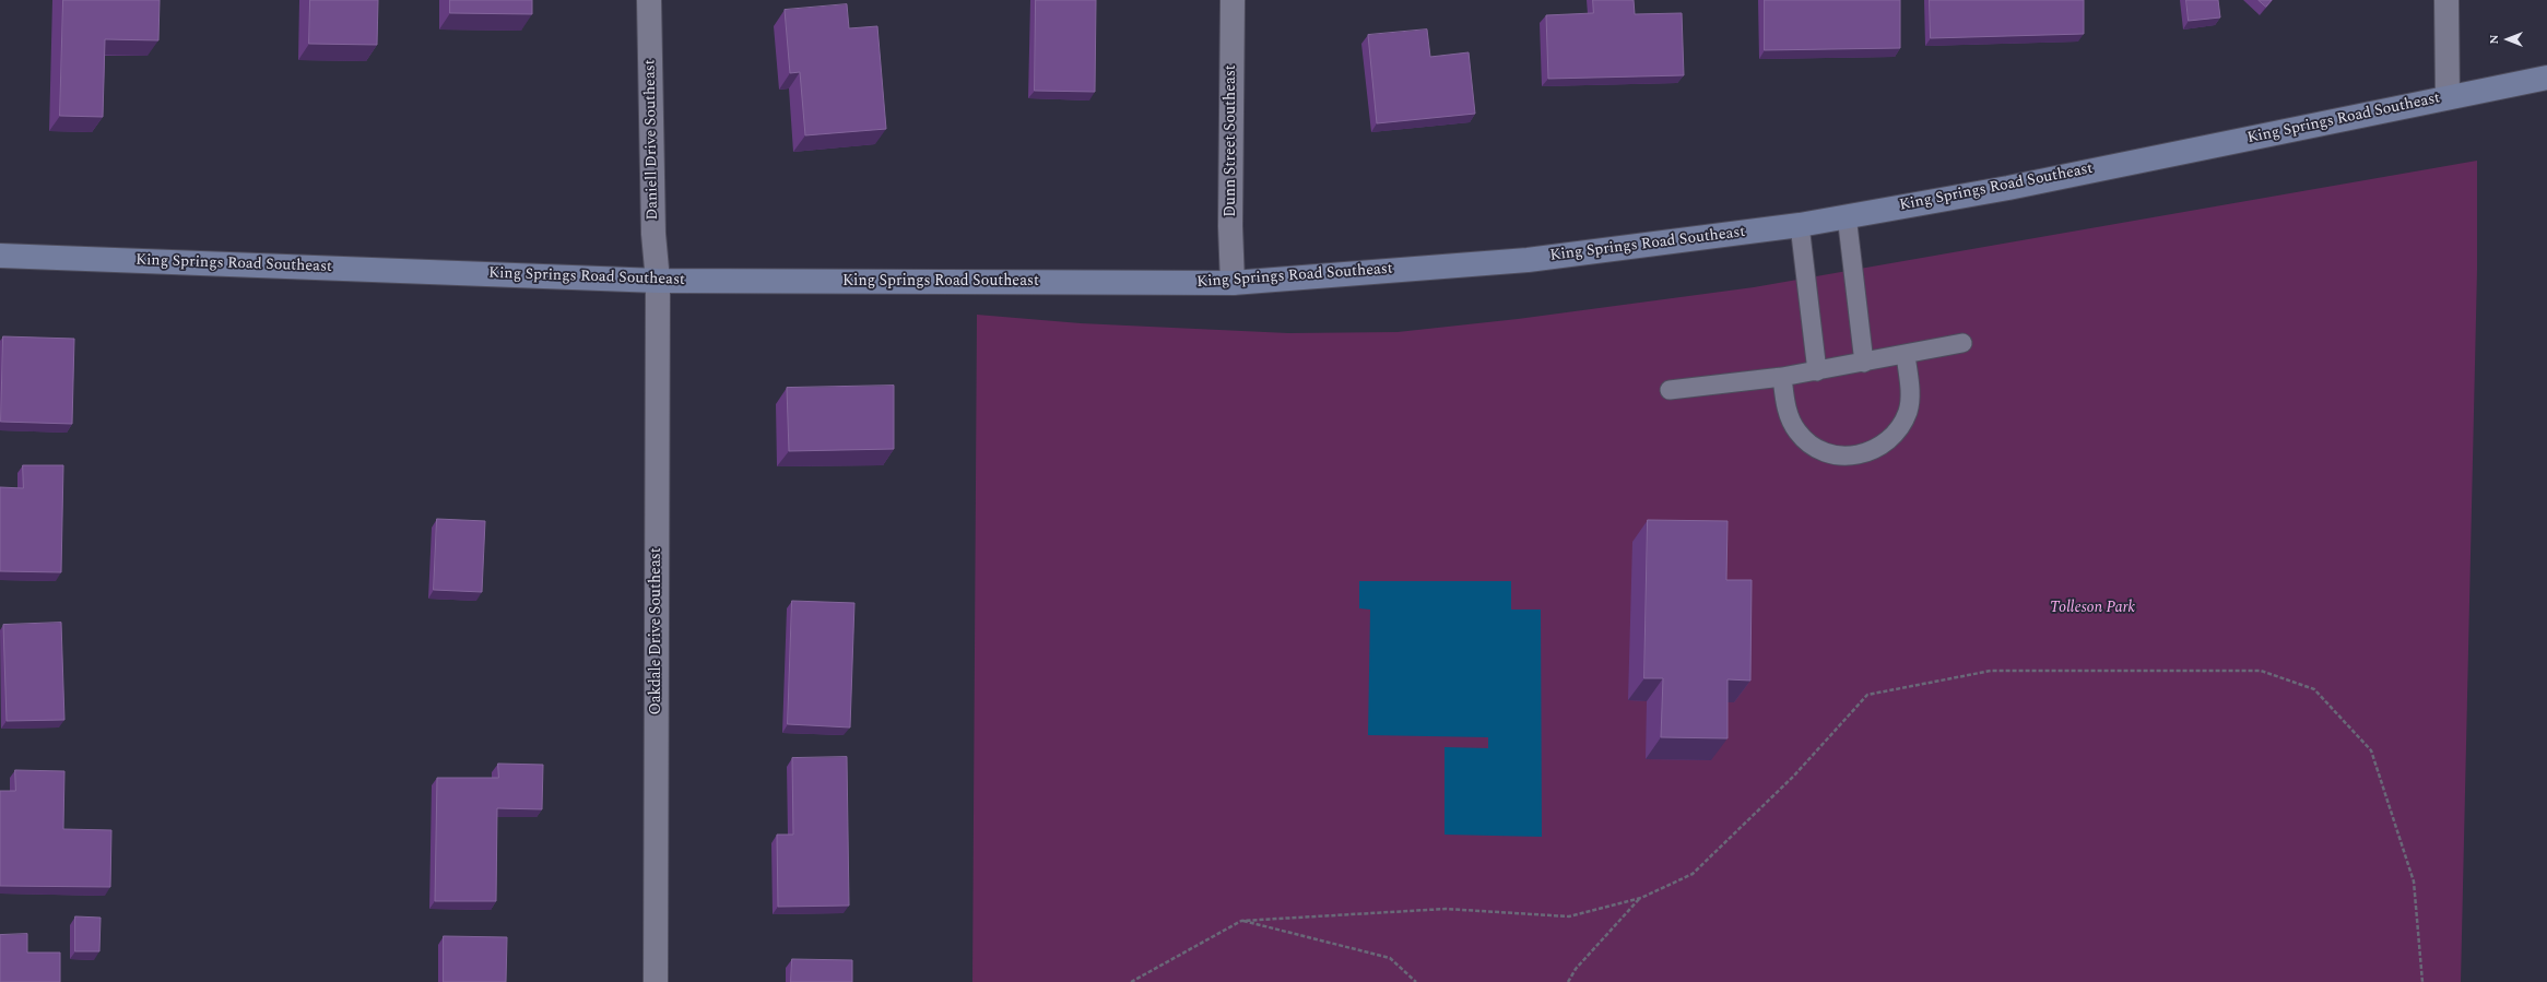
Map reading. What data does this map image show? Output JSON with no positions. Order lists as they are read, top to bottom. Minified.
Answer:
{"streets":{"street":["King Springs Road Southeast","Daniell Drive Southeast","Dunn Street Southeast","Oakdale Drive Southeast"]},"crossings":[["King Springs Road Southeast","Daniell Drive Southeast"],["King Springs Road Southeast","Dunn Street Southeast"],["King Springs Road Southeast","Oakdale Drive Southeast"],["Daniell Drive Southeast","Oakdale Drive Southeast"]],"parks":["Tolleson Park"],"north":"left"}
